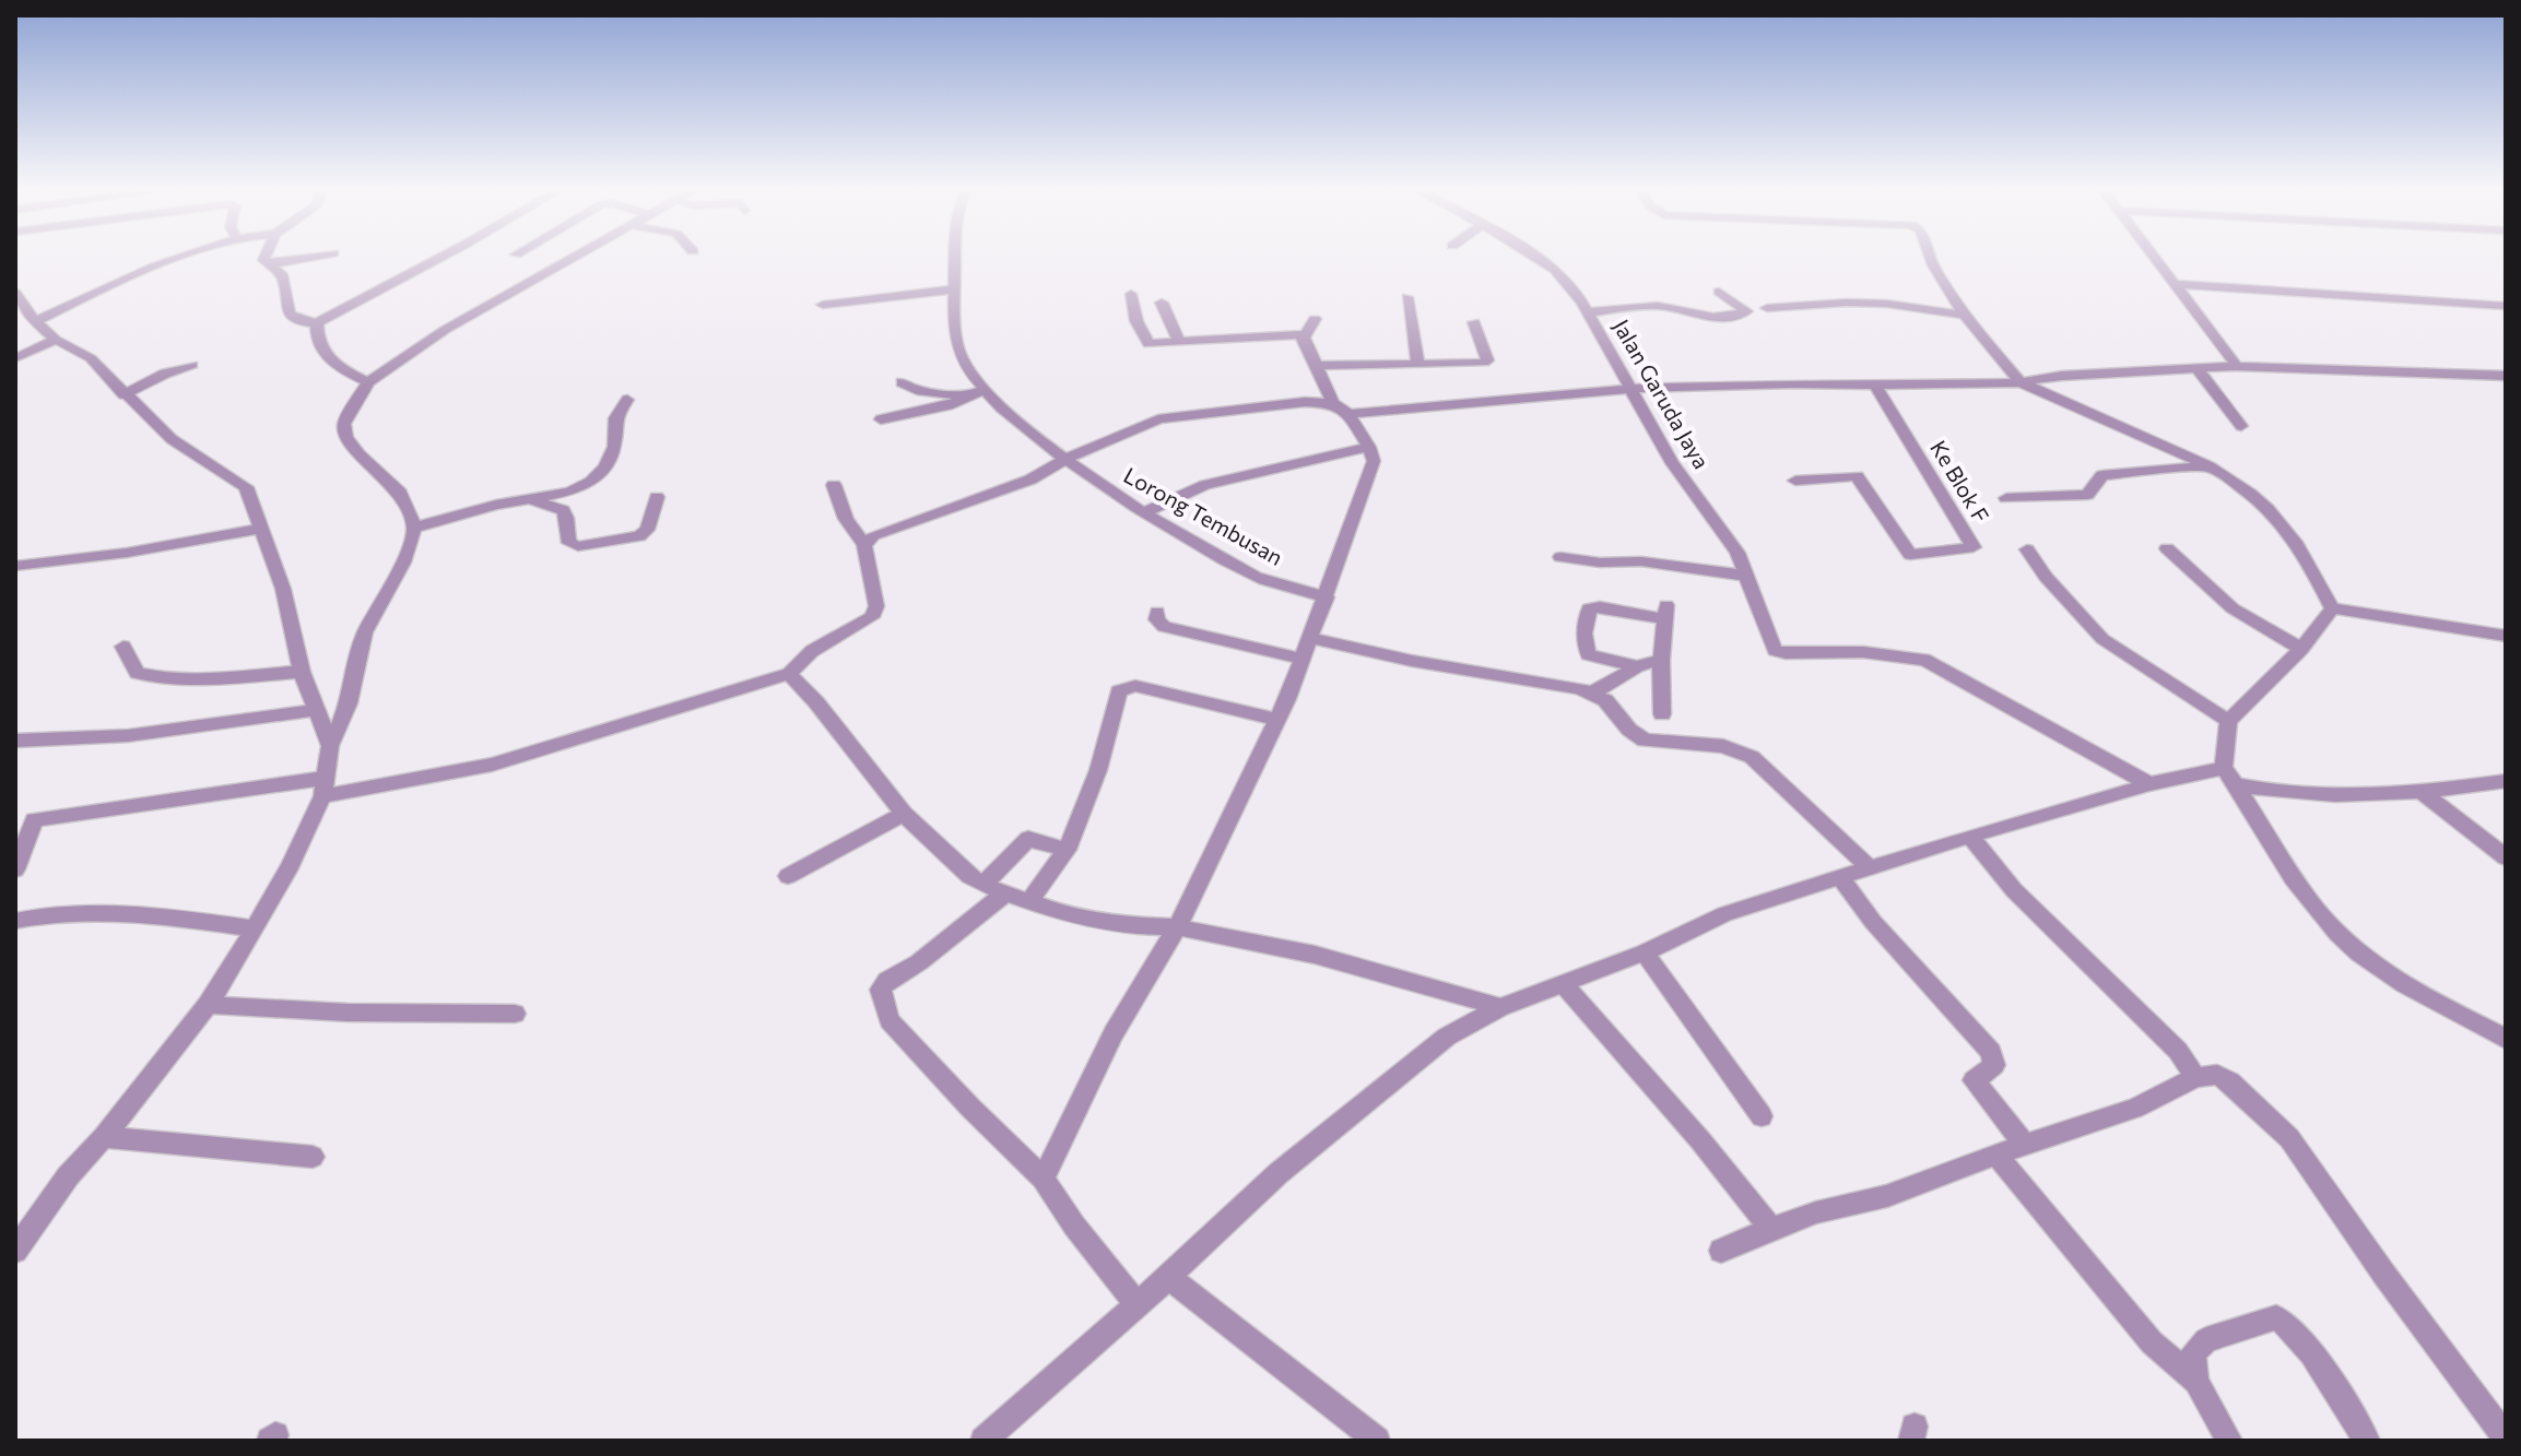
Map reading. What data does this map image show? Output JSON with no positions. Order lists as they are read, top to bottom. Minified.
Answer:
{"streets":{"street":["Jalan Garuda Jaya","Ke Blok F","Lorong Tembusan"]}}
